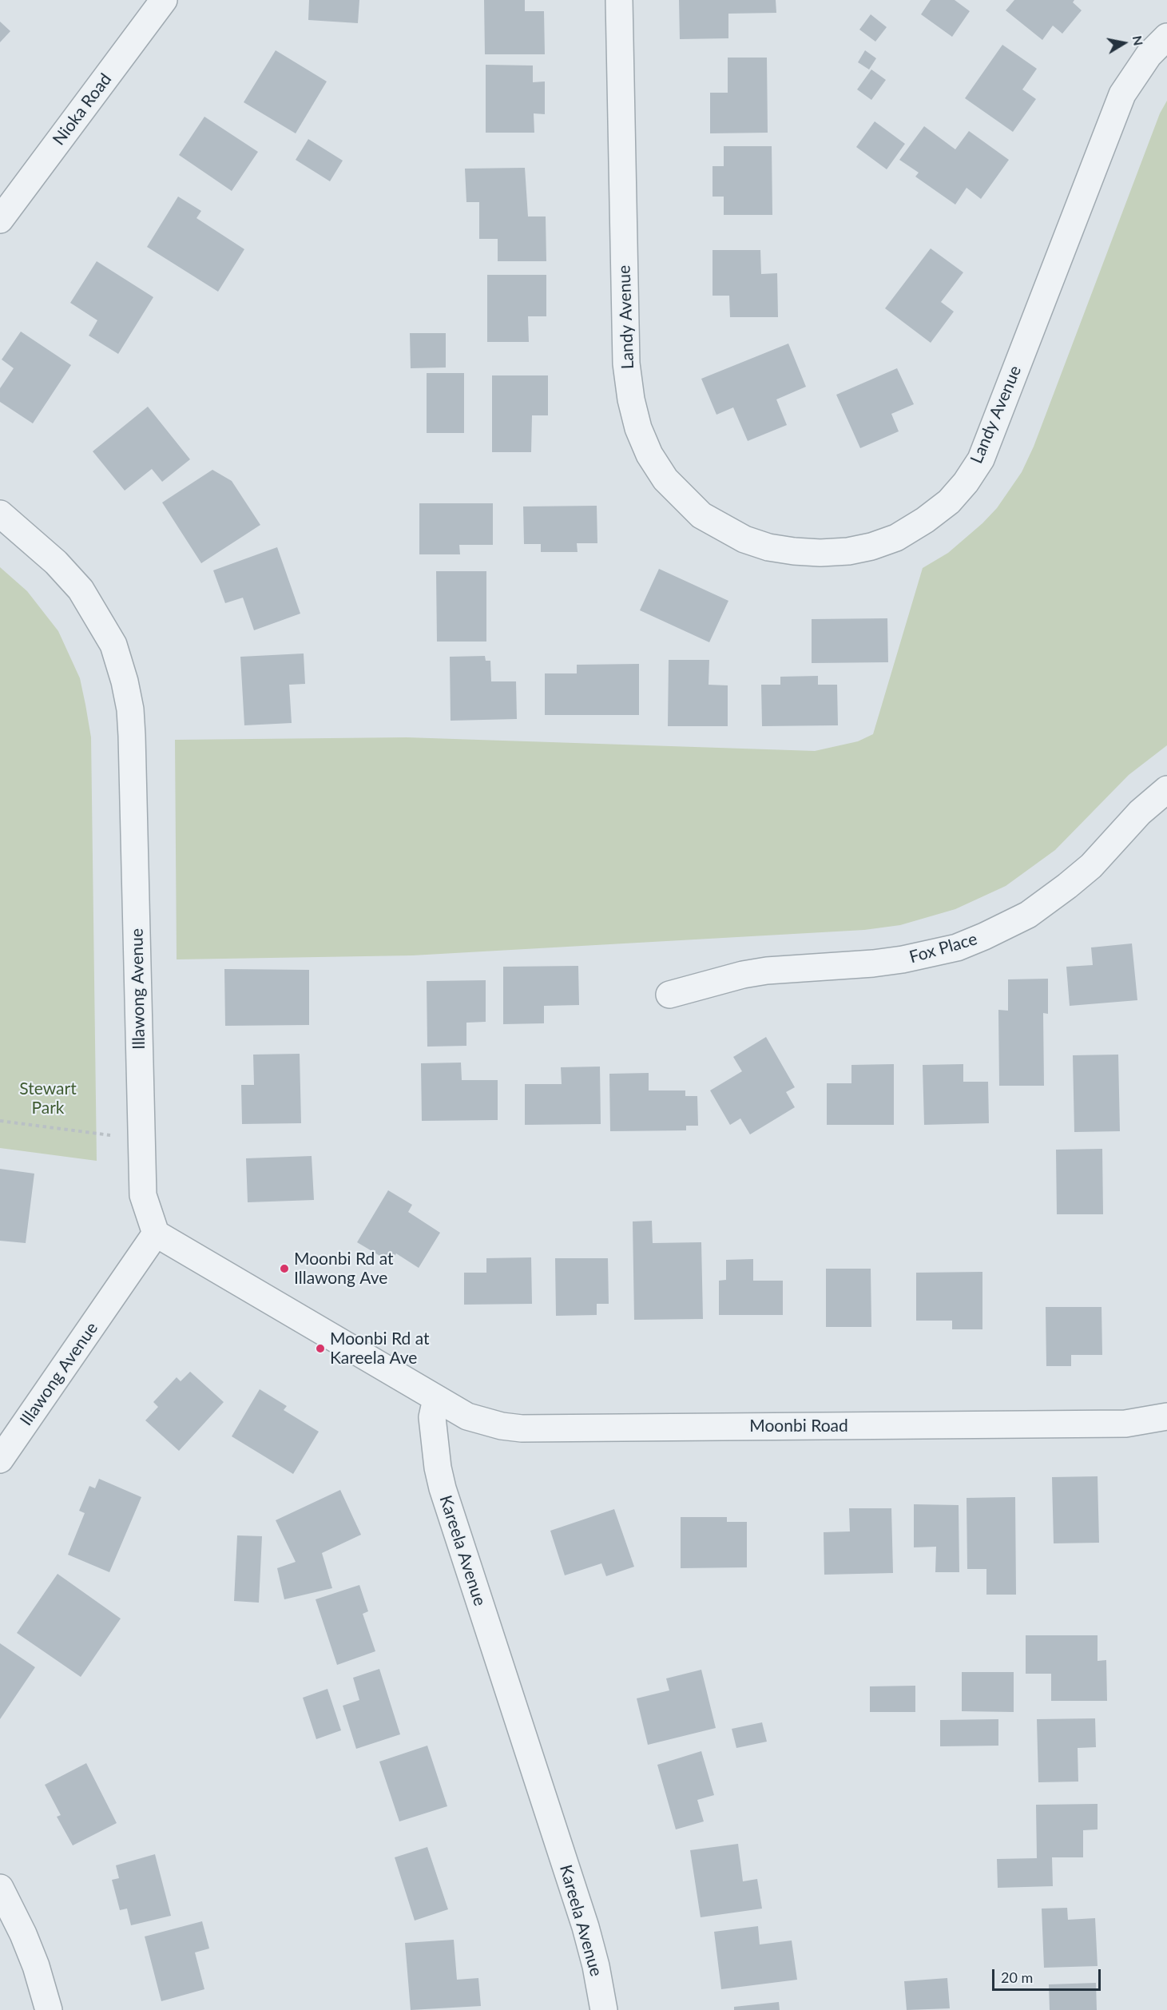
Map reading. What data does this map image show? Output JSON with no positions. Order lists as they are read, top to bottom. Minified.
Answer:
{"streets":{"street":["Nioka Road","Landy Avenue","Fox Place","Illawong Avenue","Moonbi Road","Kareela Avenue"]},"crossings":[["Moonbi Road","Kareela Avenue"]],"parks":["Stewart Park"],"places":["Moonbi Rd at Illawong Ave","Moonbi Rd at Kareela Ave"],"scale_bar":"20 m","north":"right"}
